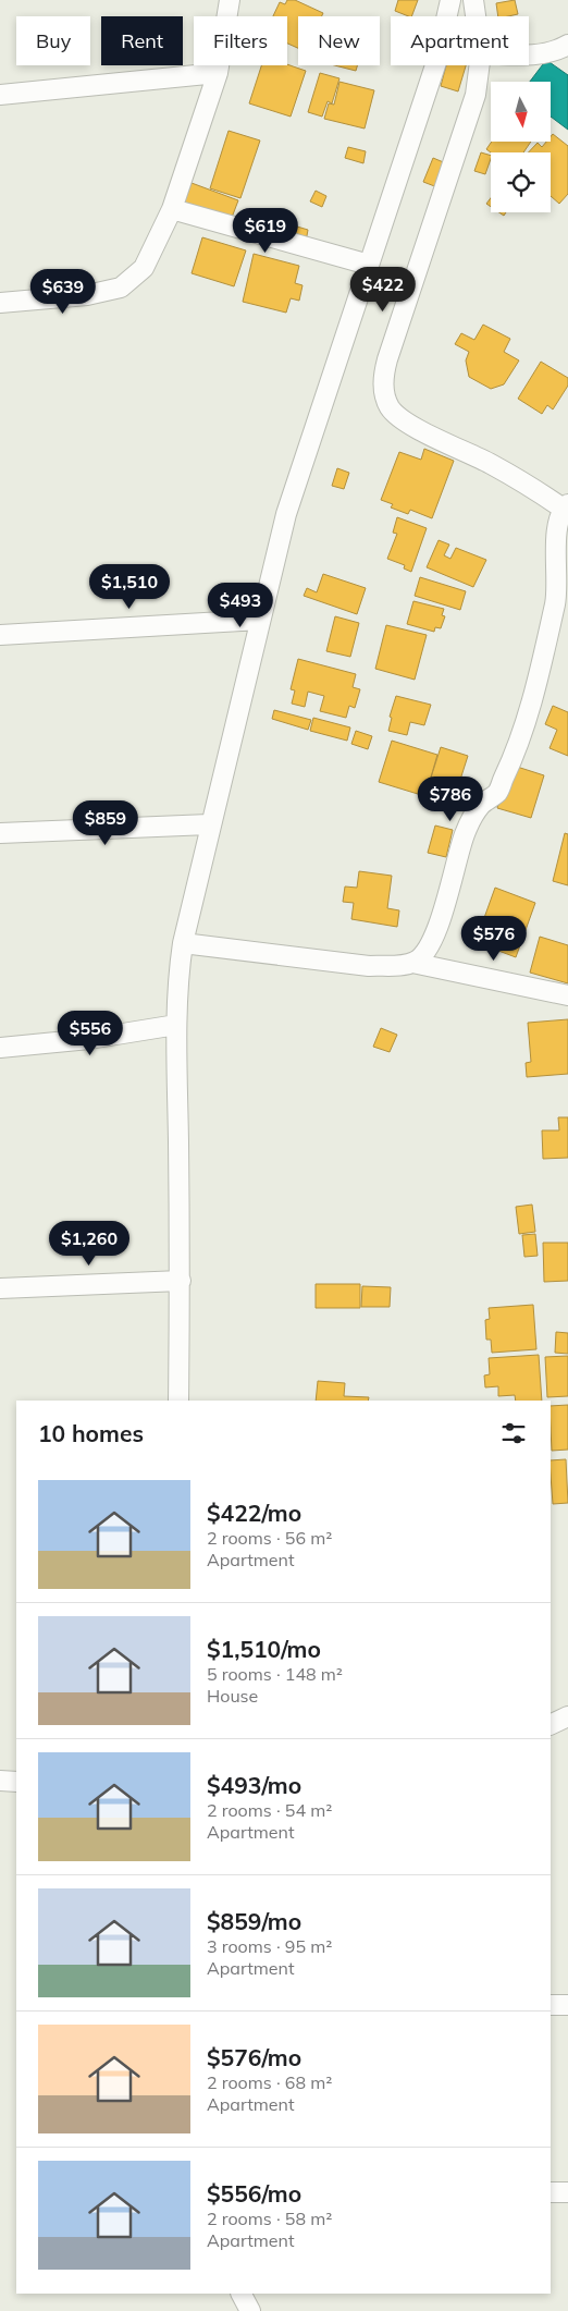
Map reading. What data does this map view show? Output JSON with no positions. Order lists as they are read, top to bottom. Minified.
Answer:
{"north":"bottom","page":{"chip":["Buy","Rent","Filters","New","Apartment"],"price":["$619","$422","$639","$1,510","$493","$786","$859","$576","$556","$1,260"],"heading":"10 homes","list":[{"name":"$422/mo","note":"2 rooms · 56 m² · Apartment"},{"name":"$1,510/mo","note":"5 rooms · 148 m² · House"},{"name":"$493/mo","note":"2 rooms · 54 m² · Apartment"},{"name":"$859/mo","note":"3 rooms · 95 m² · Apartment"},{"name":"$576/mo","note":"2 rooms · 68 m² · Apartment"},{"name":"$556/mo","note":"2 rooms · 58 m² · Apartment"}]}}
